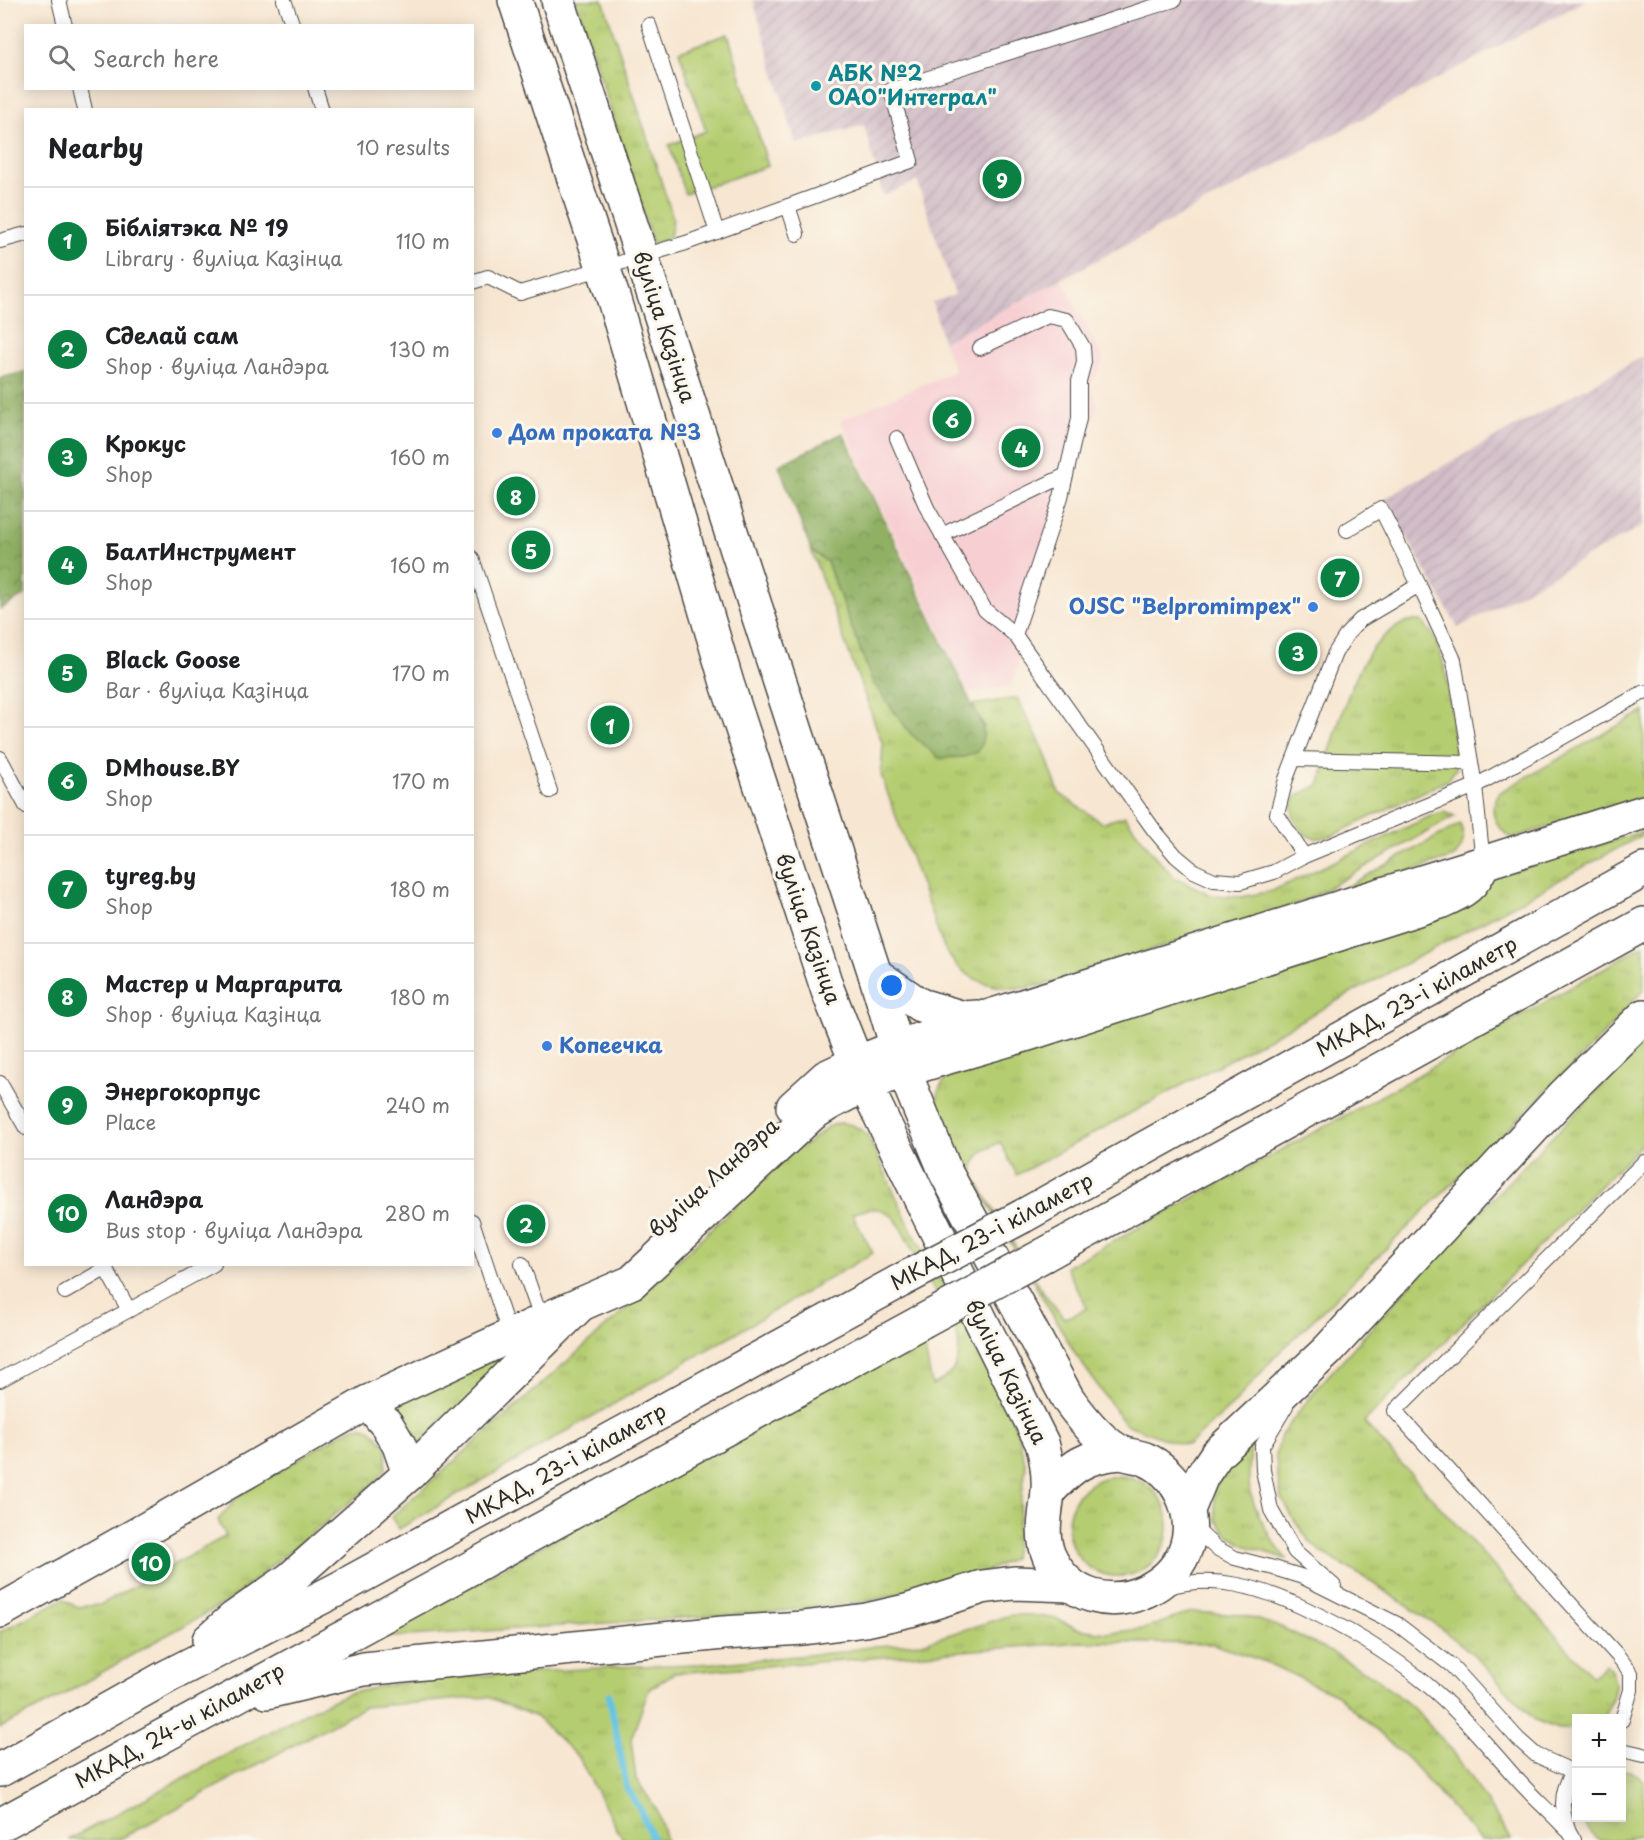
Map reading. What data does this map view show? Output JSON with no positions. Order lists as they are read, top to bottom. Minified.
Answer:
{"streets":{"main road":["вуліца Казінца","МКАД, 23-і кіламетр","вуліца Ландэра","МКАД, 24-ы кіламетр"]},"crossings":[["вуліца Казінца","вуліца Ландэра"],["МКАД, 23-і кіламетр","МКАД, 24-ы кіламетр"]],"places":["АБК №2 ОАО\"Интеграл\"","Дом проката №3","OJSC \"Belpromimpex\"","Копеечка"],"page":{"search":"Search here","heading":["Nearby","10 results"],"pins":["9","6","4","8","5","7","3","1","2","10"],"list":[{"mark":"1","name":"Бібліятэка № 19","note":"Library · вуліца Казінца","value":"110 m"},{"mark":"2","name":"Сделай сам","note":"Shop · вуліца Ландэра","value":"130 m"},{"mark":"3","name":"Крокус","note":"Shop","value":"160 m"},{"mark":"4","name":"БалтИнструмент","note":"Shop","value":"160 m"},{"mark":"5","name":"Black Goose","note":"Bar · вуліца Казінца","value":"170 m"},{"mark":"6","name":"DMhouse.BY","note":"Shop","value":"170 m"},{"mark":"7","name":"tyreg.by","note":"Shop","value":"180 m"},{"mark":"8","name":"Мастер и Маргарита","note":"Shop · вуліца Казінца","value":"180 m"},{"mark":"9","name":"Энергокорпус","note":"Place","value":"240 m"},{"mark":"10","name":"Ландэра","note":"Bus stop · вуліца Ландэра","value":"280 m"}],"map_buttons":["+","−"]}}
